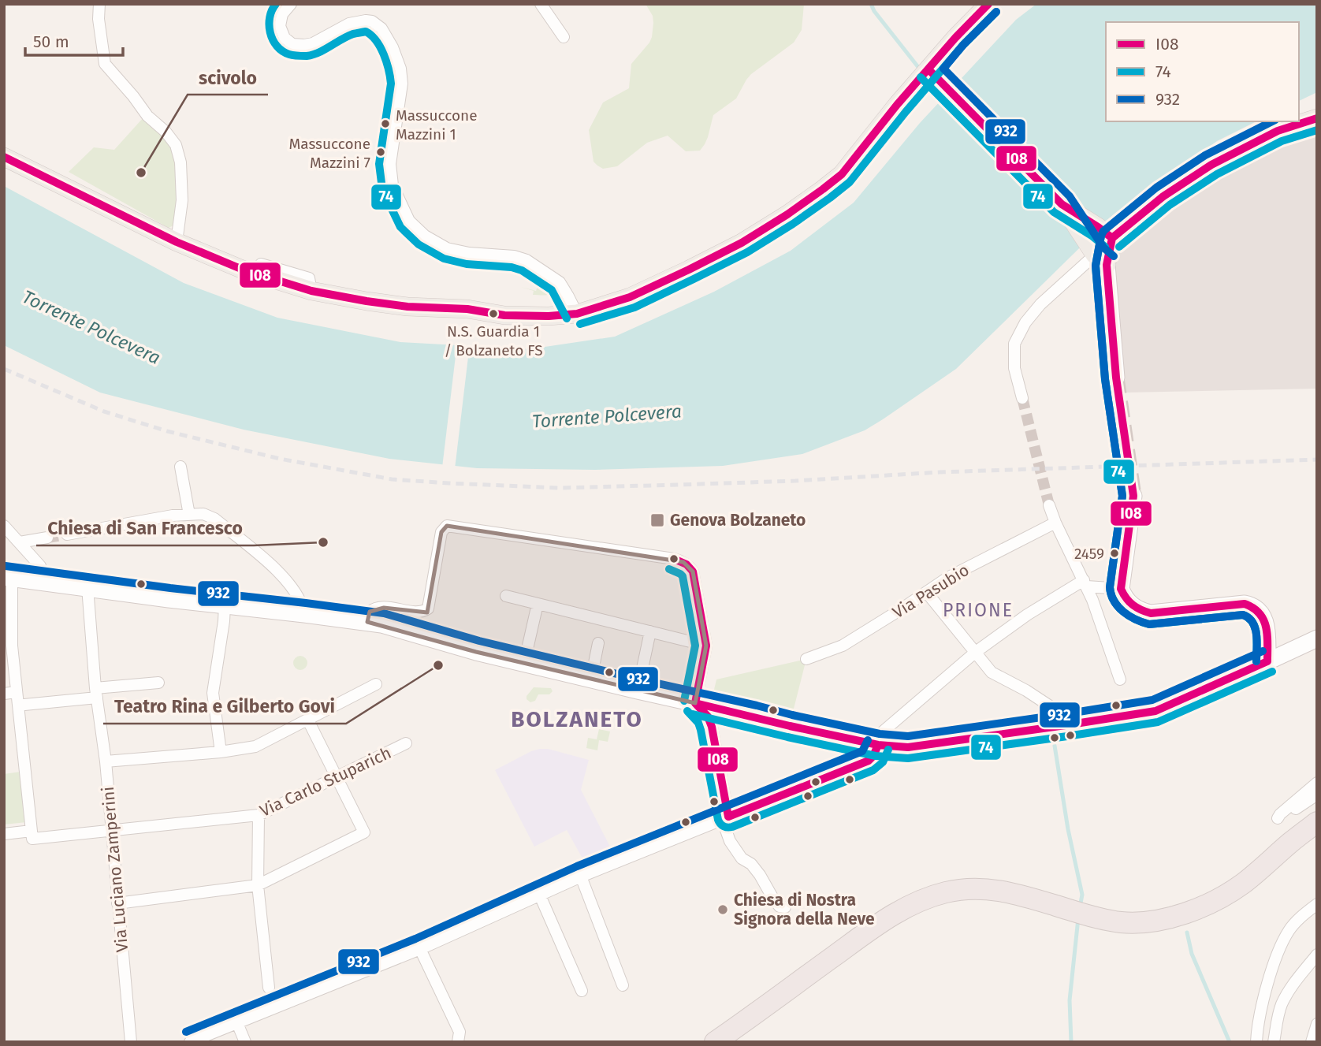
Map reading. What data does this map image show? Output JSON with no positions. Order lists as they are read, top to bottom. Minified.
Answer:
{"streets":{"street":["Via Pasubio","Via Carlo Stuparich","Via Luciano Zamperini"]},"crossings":[["Via Carlo Stuparich","Via Luciano Zamperini"]],"districts":["PRIONE","BOLZANETO"],"water":["Torrente Polcevera"],"places":{"other":["Massuccone Mazzini 1","Massuccone Mazzini 7","scivolo","N.S. Guardia 1 / Bolzaneto FS","Chiesa di San Francesco","2459","Teatro Rina e Gilberto Govi","Chiesa di Nostra Signora della Neve"],"transit":["Genova Bolzaneto"]},"lines":["transit line I08","transit line 74","transit line 932"],"legend":["I08","74","932"],"scale_bar":"50 m"}
